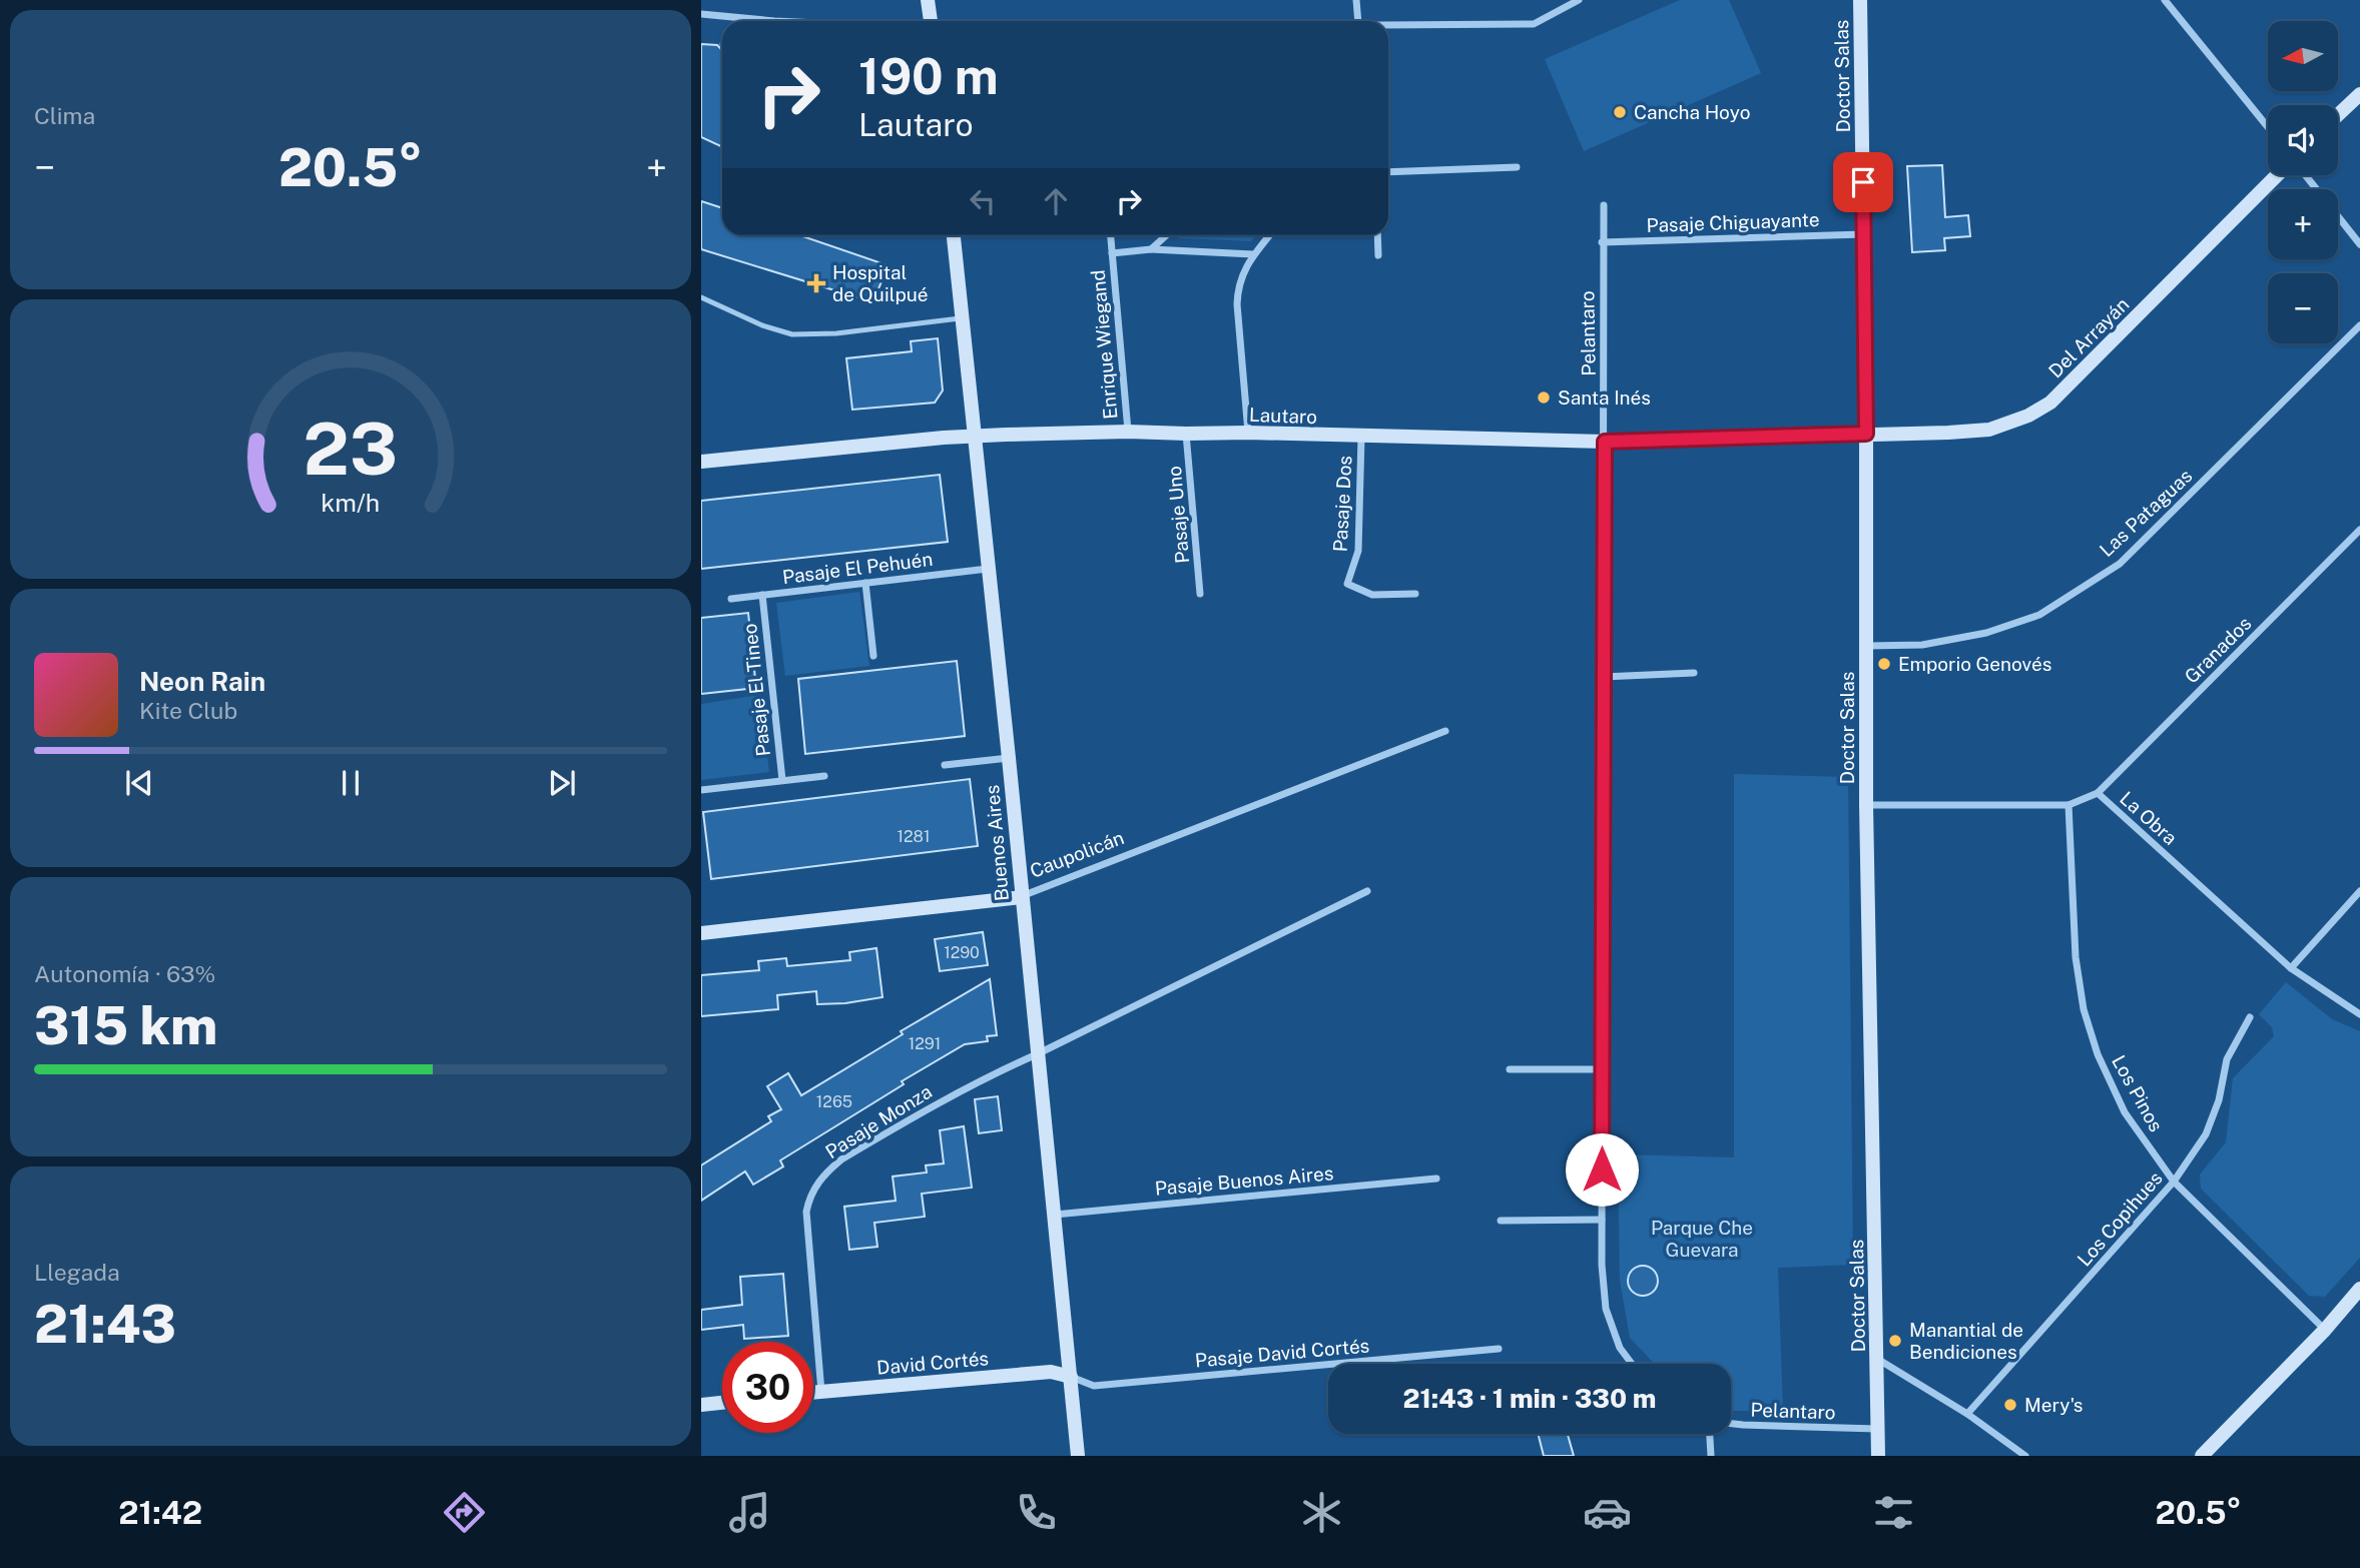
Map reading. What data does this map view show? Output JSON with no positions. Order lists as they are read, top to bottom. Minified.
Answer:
{"streets":{"main road":["Doctor Salas","Del Arrayán","Lautaro","Buenos Aires","Caupolicán","David Cortés"],"street":["Pasaje Chiguayante","Pelantaro","Enrique Wiegand","Pasaje Dos","Las Pataguas","Pasaje Uno","Pasaje El Pehuén","Granados","Pasaje El Tineo","La Obra","Los Pinos","Pasaje Monza","Pasaje Buenos Aires","Los Copihues","Pasaje David Cortés"]},"crossings":[["Doctor Salas","Pasaje Chiguayante"],["Doctor Salas","Pelantaro"],["Doctor Salas","Del Arrayán"],["Doctor Salas","Lautaro"],["Doctor Salas","Las Pataguas"],["Doctor Salas","La Obra"],["Pasaje Chiguayante","Pelantaro"],["Pelantaro","Lautaro"],["Del Arrayán","Lautaro"],["Enrique Wiegand","Lautaro"],["Lautaro","Pasaje Dos"],["Lautaro","Pasaje Uno"],["Lautaro","Buenos Aires"],["Pasaje El Pehuén","Pasaje El Tineo"],["Pasaje El Pehuén","Buenos Aires"],["Granados","La Obra"],["La Obra","Los Pinos"],["Buenos Aires","Caupolicán"],["Buenos Aires","Pasaje Monza"],["Buenos Aires","Pasaje Buenos Aires"],["Buenos Aires","Pasaje David Cortés"],["Buenos Aires","David Cortés"],["Los Pinos","Los Copihues"],["Pasaje Monza","David Cortés"],["Pasaje David Cortés","David Cortés"]],"parks":["Parque Che Guevara"],"places":{"other":["Cancha Hoyo","Santa Inés","Emporio Genovés","Manantial de Bendiciones","Mery's"],"health":["Hospital de Quilpué"]},"house_numbers":["1281","1290","1291","1265"],"north":"left","page":{"tile":["Clima",["Autonomía · 63%","315 km"],["Llegada","21:43"]],"map_buttons":["+","−"],"turn":["190 m","Lautaro"],"heat":["−","20.5°","+"],"song":["Neon Rain","Kite Club"],"limit":"30","trip":"21:43 · 1 min · 330 m","tabs":["21:42","20.5°"],"gauge":["23","km/h"]}}
